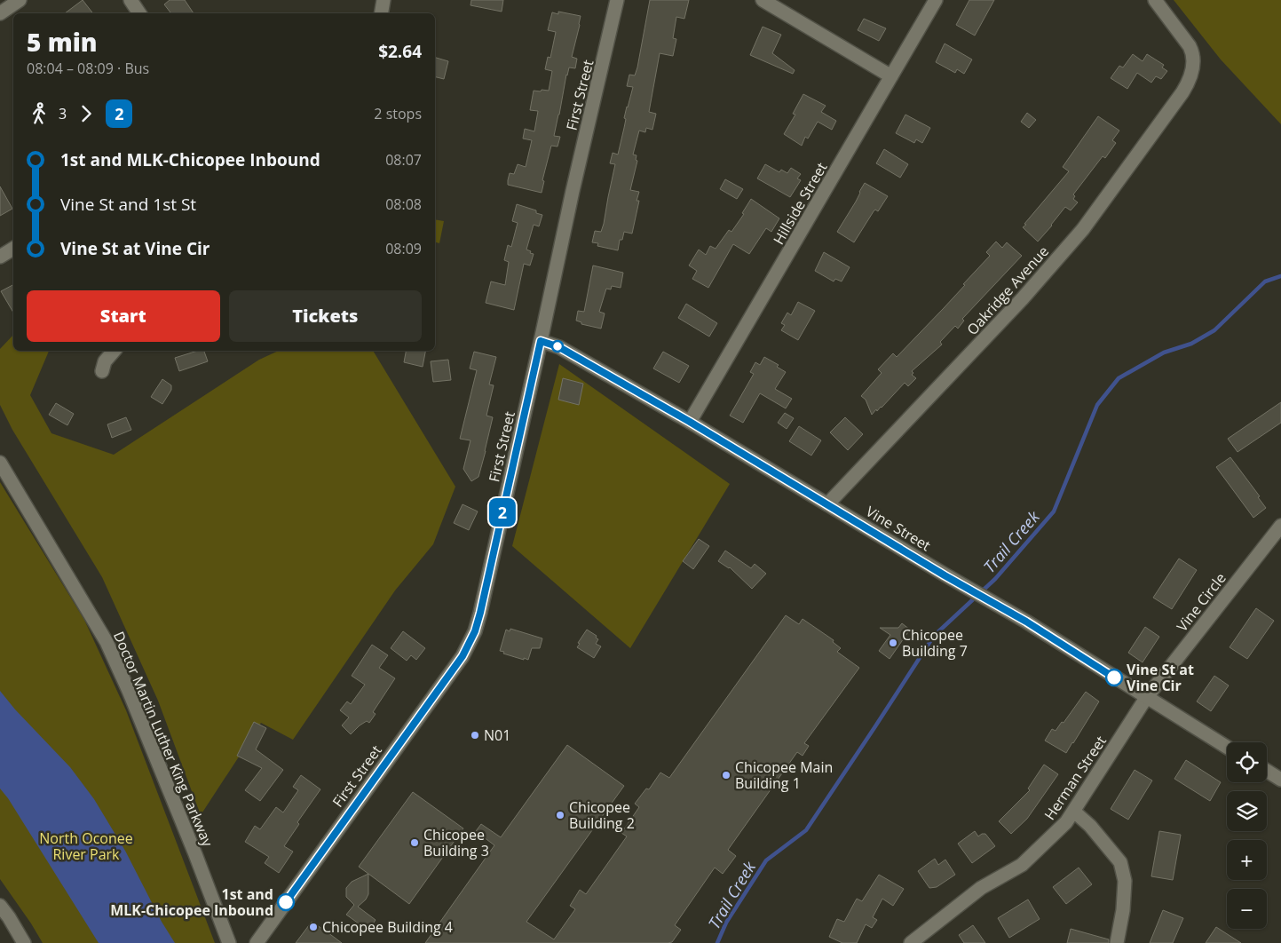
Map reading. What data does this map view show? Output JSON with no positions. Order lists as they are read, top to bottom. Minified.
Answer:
{"streets":{"street":["First Street","Hillside Street","Oakridge Avenue","Vine Street","Vine Circle","Doctor Martin Luther King Parkway","Herman Street"]},"crossings":[["First Street","Vine Street"],["Hillside Street","Vine Street"],["Oakridge Avenue","Vine Street"],["Vine Street","Vine Circle"],["Vine Street","Herman Street"],["Vine Circle","Herman Street"]],"water":["Trail Creek"],"parks":["North Oconee River Park"],"places":["Chicopee Building 7","Vine St at Vine Cir","N01","Chicopee Main Building 1","Chicopee Building 2","Chicopee Building 3","1st and MLK-Chicopee Inbound","Chicopee Building 4"],"lines":["bus line 2"],"page":{"on_map":"2","heading":["5 min","08:04 – 08:09 · Bus","$2.64"],"legs":["3","2","2 stops"],"list":[{"name":"1st and MLK-Chicopee Inbound","value":"08:07"},{"name":"Vine St and 1st St","value":"08:08"},{"name":"Vine St at Vine Cir","value":"08:09"}],"buttons":["Start","Tickets"],"map_buttons":["+","−"]}}
